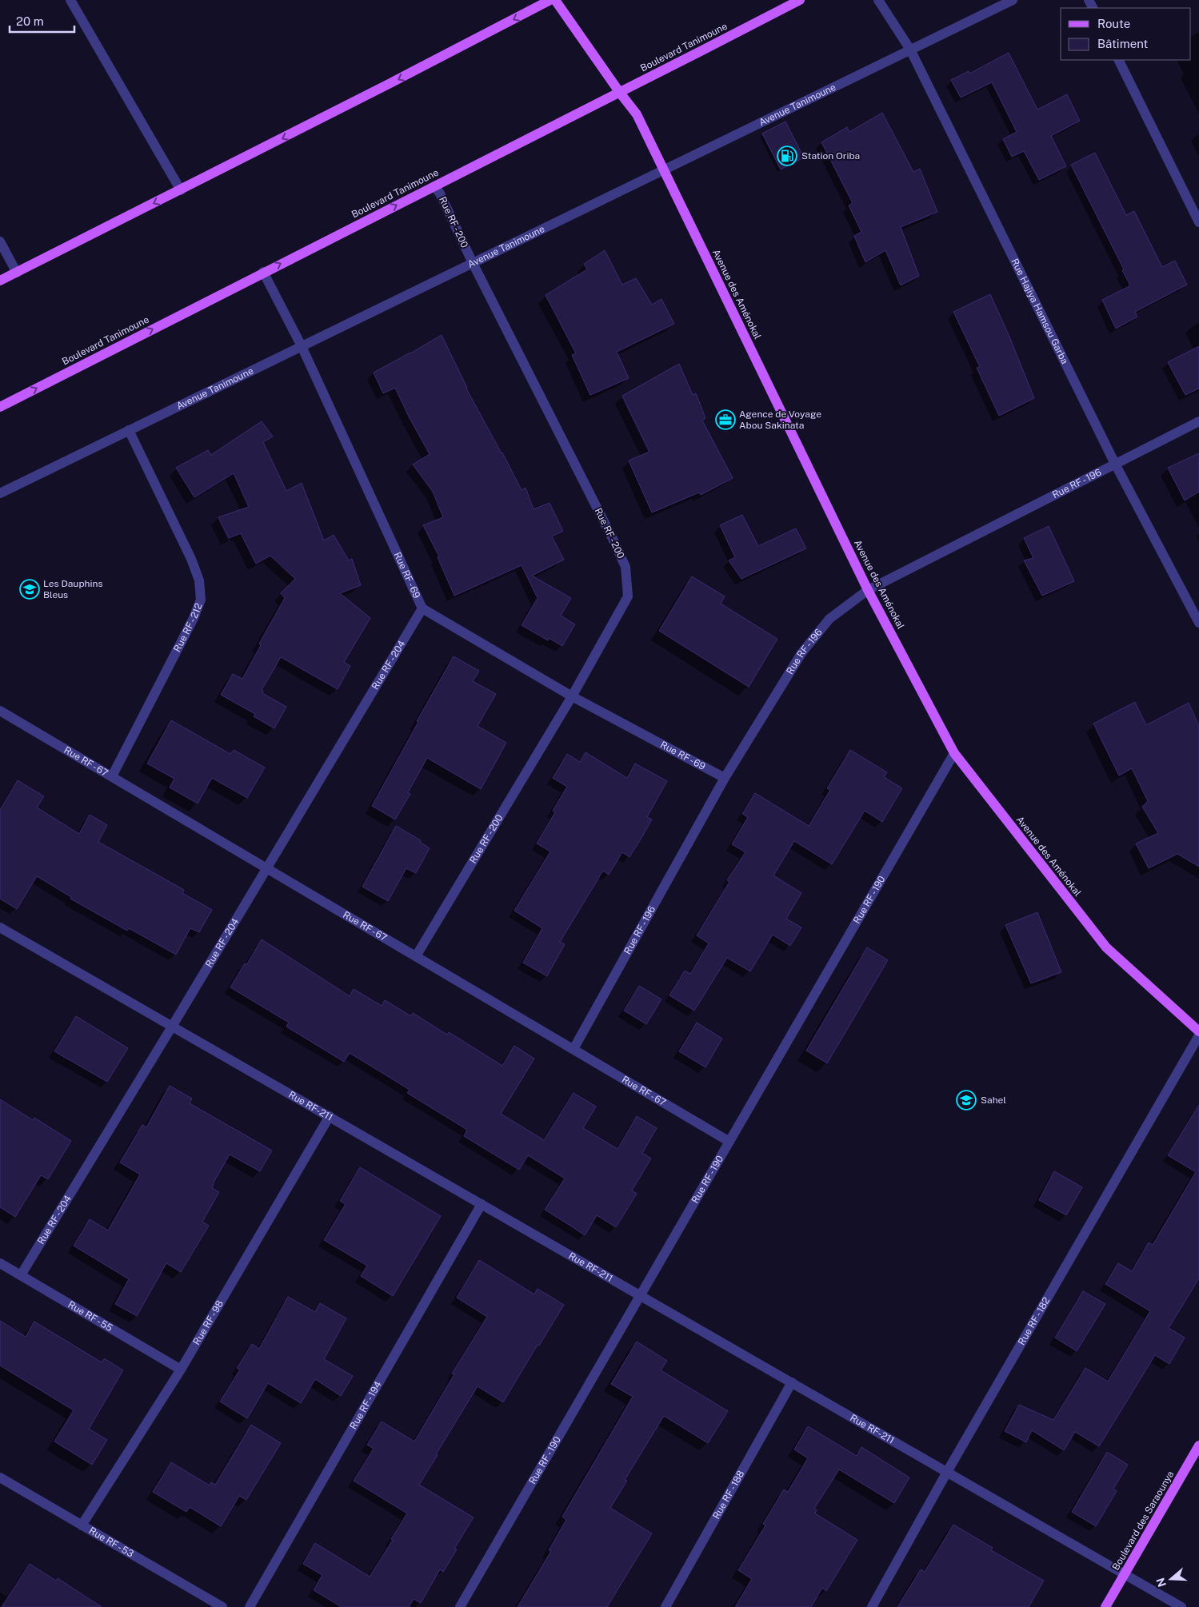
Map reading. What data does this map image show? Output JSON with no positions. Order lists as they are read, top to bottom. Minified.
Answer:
{"streets":{"main road":["Boulevard Tanimoune","Avenue des Aménokal","Boulevard des Saraounya"],"street":["Avenue Tanimoune","Rue RF - 200","Rue Hajiya Hamsou Garba","Rue RF - 196","Rue RF - 69","Rue RF - 212","Rue RF - 204","Rue RF - 67","Rue RF - 190","Rue RF-211","Rue RF - 55","Rue RF - 182","Rue RF - 98","Rue RF - 194","Rue RF - 188","Rue RF - 53"]},"crossings":[["Boulevard Tanimoune","Rue RF - 200"],["Boulevard Tanimoune","Avenue des Aménokal"],["Boulevard Tanimoune","Rue RF - 69"],["Avenue Tanimoune","Rue RF - 200"],["Avenue Tanimoune","Avenue des Aménokal"],["Avenue Tanimoune","Rue Hajiya Hamsou Garba"],["Avenue Tanimoune","Rue RF - 69"],["Avenue Tanimoune","Rue RF - 212"],["Rue RF - 200","Rue RF - 69"],["Rue RF - 200","Rue RF - 67"],["Avenue des Aménokal","Rue RF - 196"],["Avenue des Aménokal","Rue RF - 190"],["Rue Hajiya Hamsou Garba","Rue RF - 196"],["Rue RF - 196","Rue RF - 69"],["Rue RF - 196","Rue RF - 67"],["Rue RF - 69","Rue RF - 204"],["Rue RF - 212","Rue RF - 67"],["Rue RF - 204","Rue RF - 67"],["Rue RF - 204","Rue RF-211"],["Rue RF - 204","Rue RF - 55"],["Rue RF - 67","Rue RF - 190"],["Rue RF - 190","Rue RF-211"],["Rue RF-211","Rue RF - 182"],["Rue RF-211","Rue RF - 98"],["Rue RF-211","Rue RF - 194"],["Rue RF-211","Rue RF - 188"],["Rue RF-211","Boulevard des Saraounya"],["Rue RF - 55","Rue RF - 98"],["Rue RF - 98","Rue RF - 53"]],"one_way":["Boulevard Tanimoune"],"places":{"fuel station":["Station Oriba"],"office":["Agence de Voyage Abou Sakinata"],"school or university":["Les Dauphins Bleus","Sahel"]},"legend":["Route","Bâtiment"],"scale_bar":"20 m","north":"left"}
